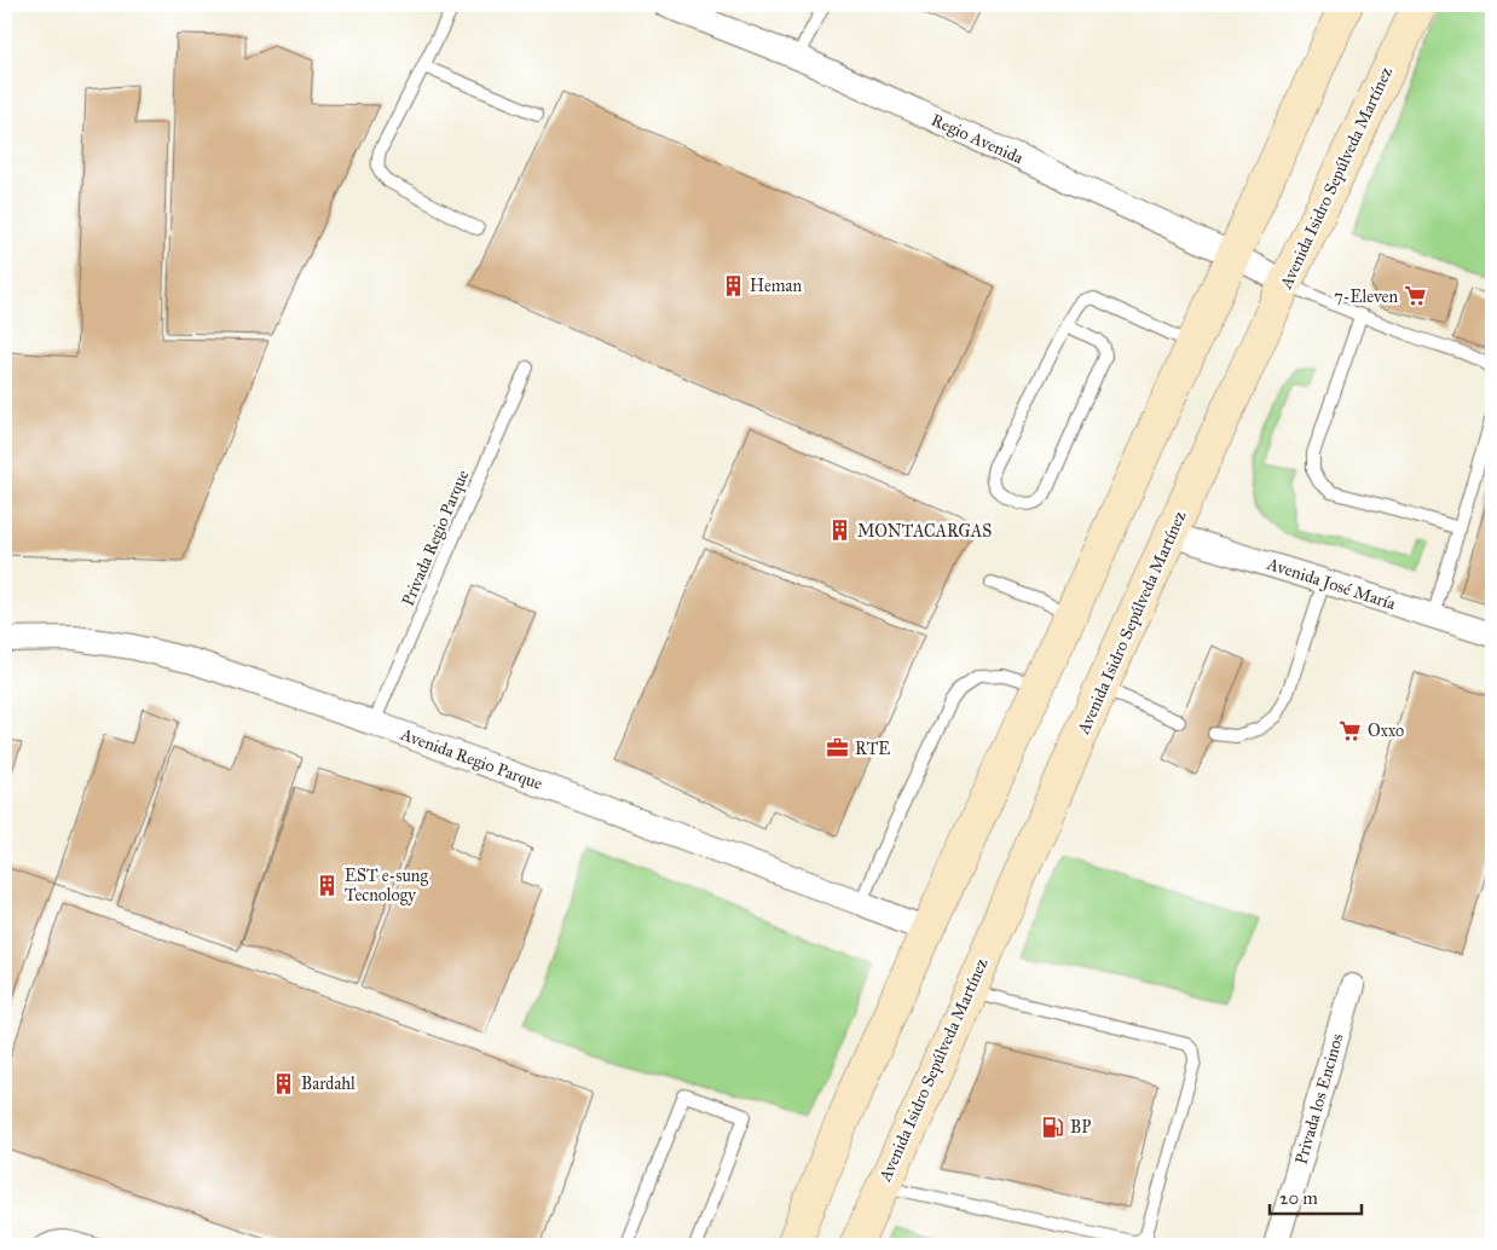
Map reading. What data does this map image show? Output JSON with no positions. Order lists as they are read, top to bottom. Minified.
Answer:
{"streets":{"main road":["Avenida Isidro Sepúlveda Martínez"],"street":["Regio Avenida","Avenida José María","Avenida Regio Parque","Privada los Encinos"],"lane":["Privada Regio Parque"]},"crossings":[["Regio Avenida","Avenida Isidro Sepúlveda Martínez"],["Avenida Isidro Sepúlveda Martínez","Avenida José María"],["Privada Regio Parque","Avenida Regio Parque"]],"places":{"building":["Heman","MONTACARGAS","EST e-sung Tecnology","Bardahl"],"supermarket":["7-Eleven","Oxxo"],"office":["RTE"],"fuel station":["BP"]},"scale_bar":"20 m"}
